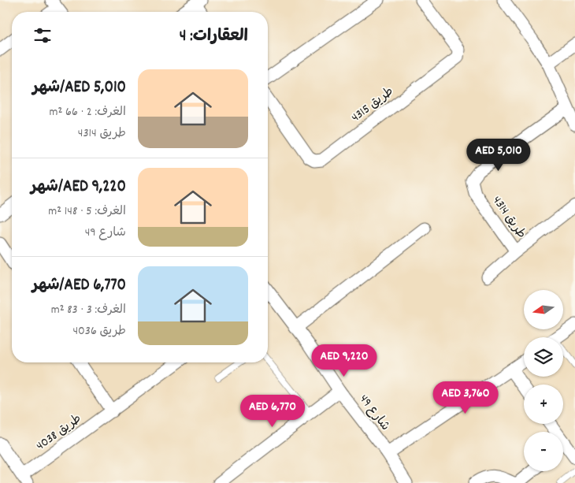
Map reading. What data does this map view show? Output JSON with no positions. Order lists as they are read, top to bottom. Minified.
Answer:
{"streets":{"street":["طريق 4315","طريق 4314","شارع 49","طريق 4038"]},"north":"left","page":{"heading":"العقارات: 4","list":[{"name":"AED 5,010/شهر","note":"الغرف: 2 · 66 m² · طريق 4314"},{"name":"AED 9,220/شهر","note":"الغرف: 5 · 148 m² · شارع 49"},{"name":"AED 6,770/شهر","note":"الغرف: 3 · 83 m² · طريق 4036"}],"price":["AED 5,010","AED 9,220","AED 3,760","AED 6,770"],"map_buttons":["+","−"]}}
